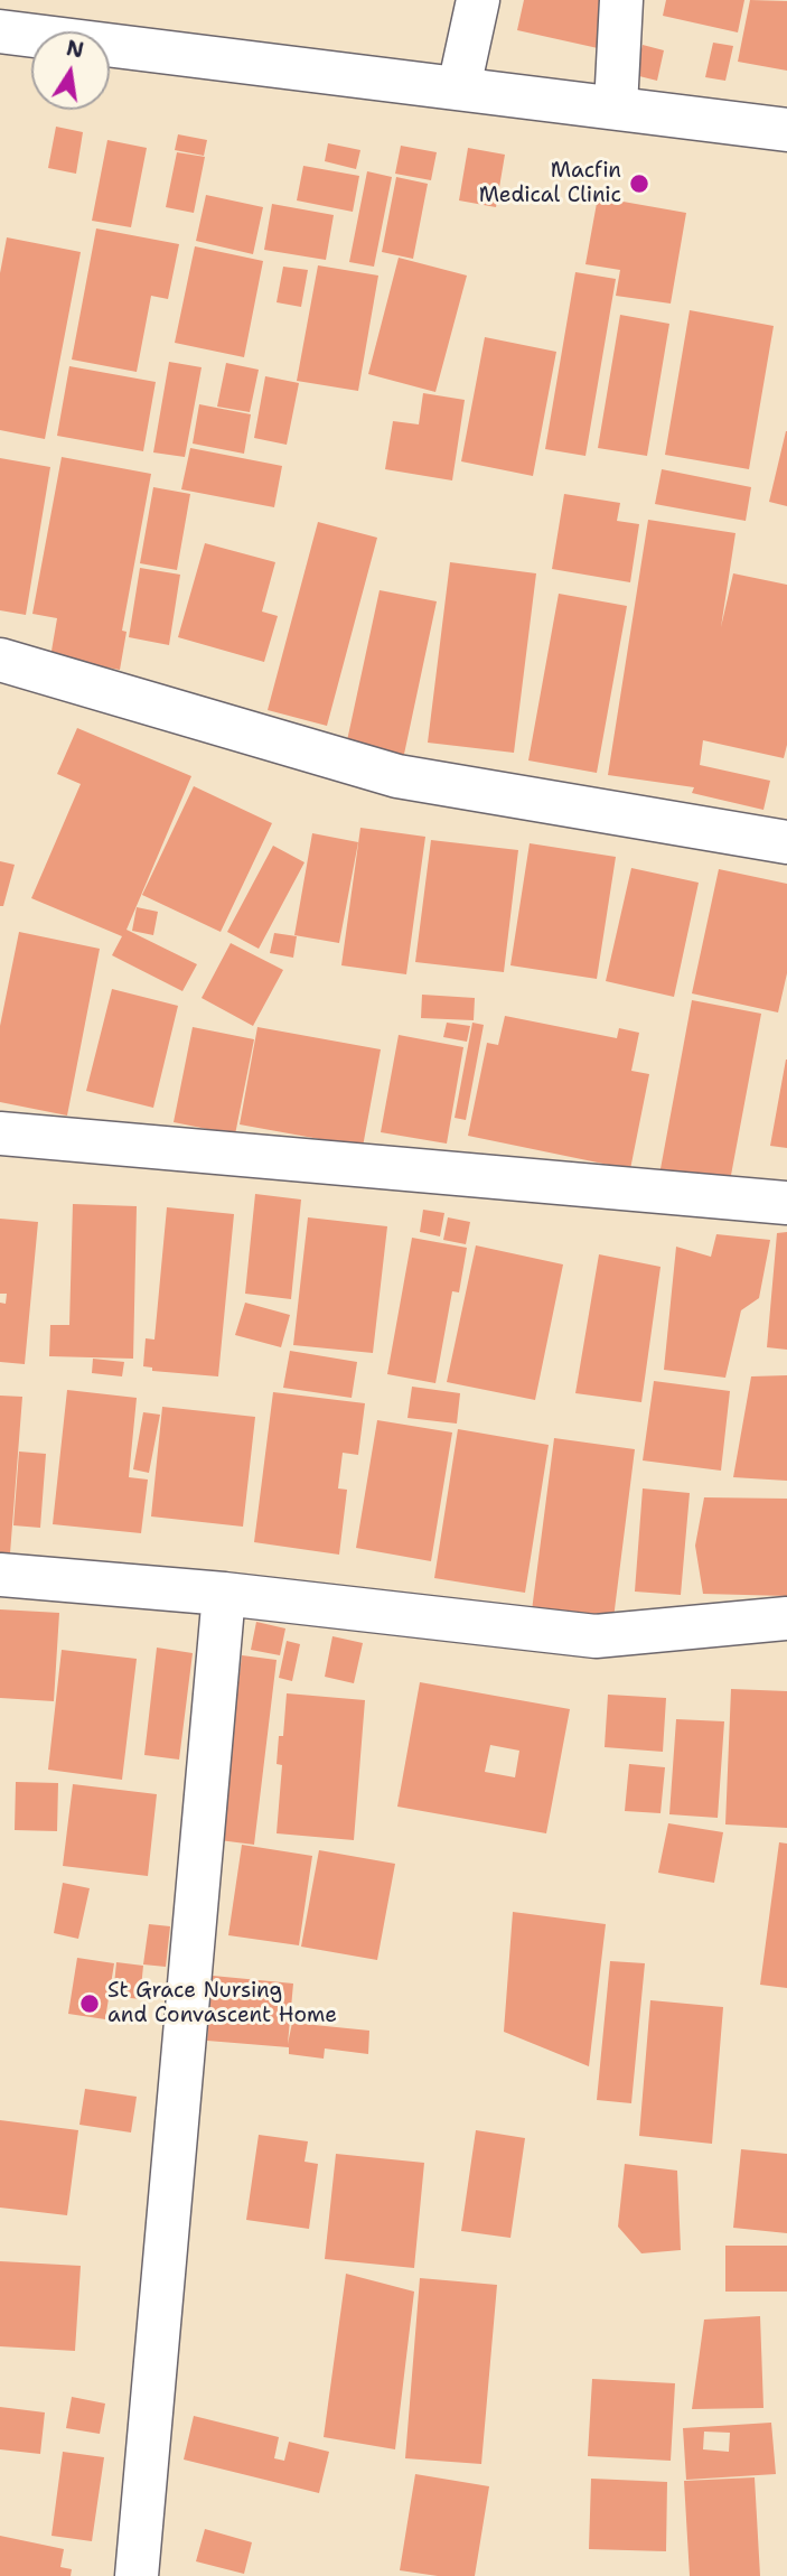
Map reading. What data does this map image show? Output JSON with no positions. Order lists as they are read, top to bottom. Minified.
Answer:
{"places":["Macfin Medical Clinic","St Grace Nursing and Convascent Home"],"north":"top"}
